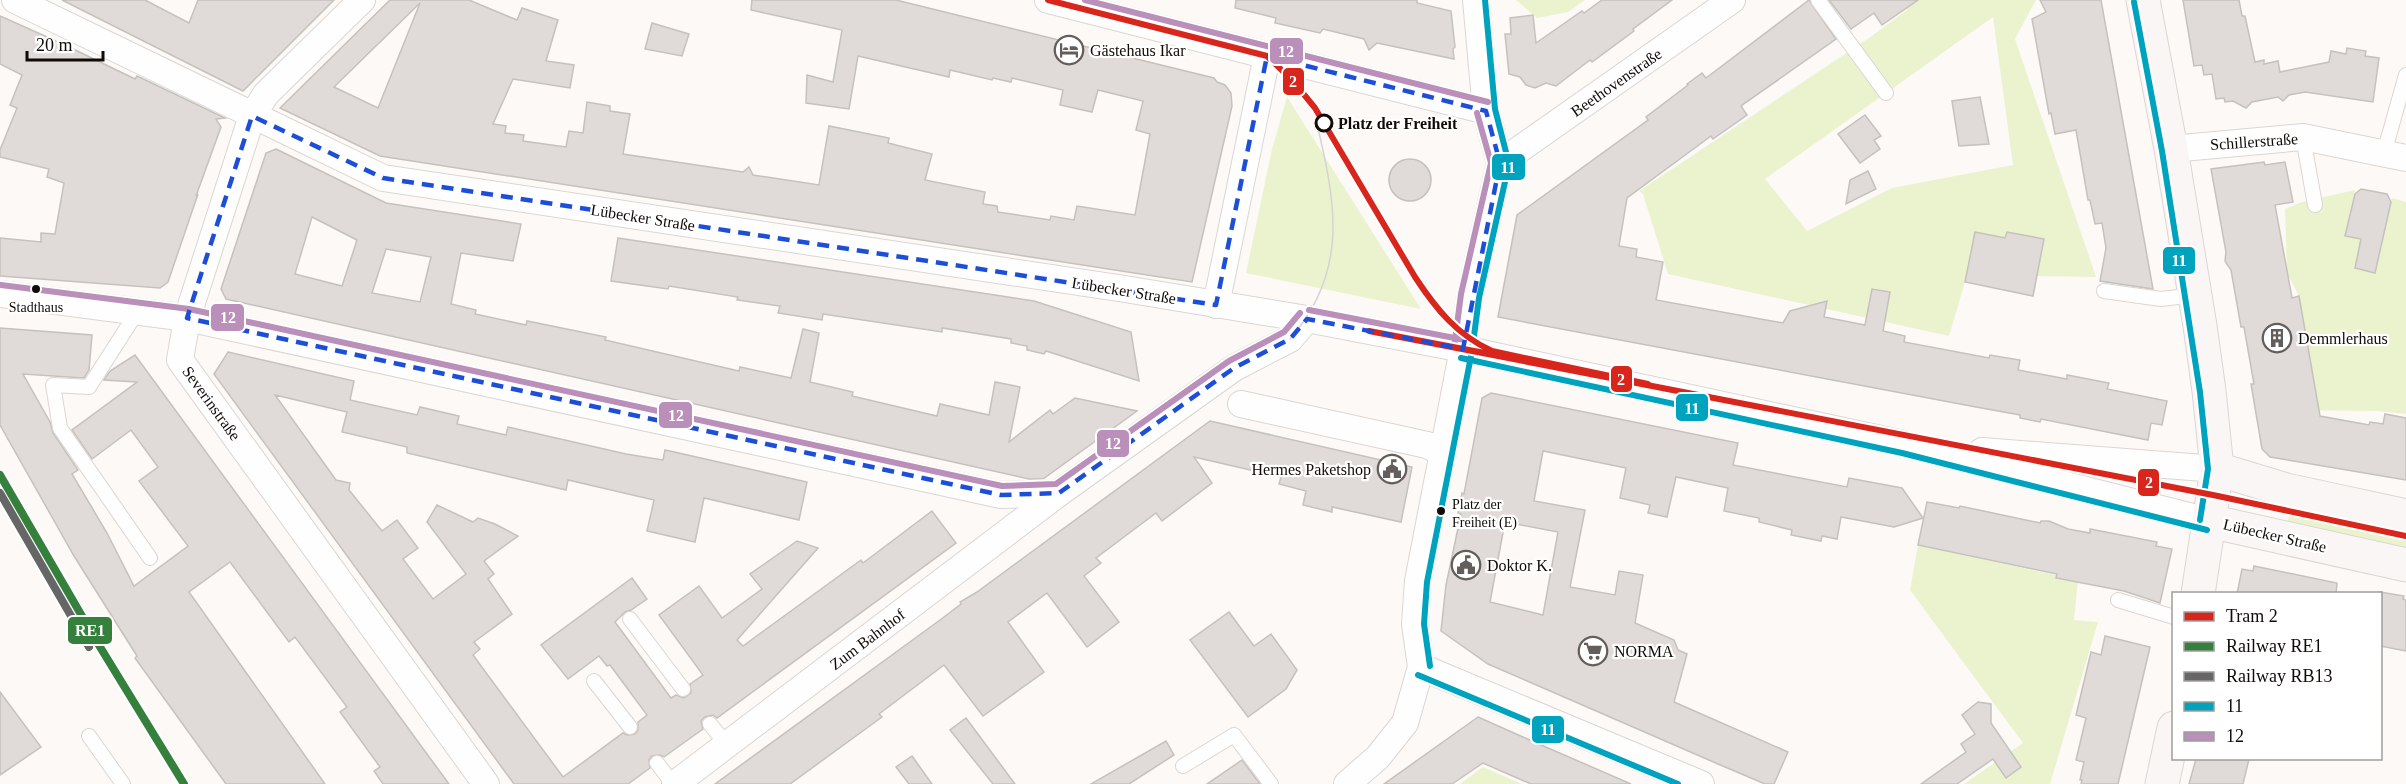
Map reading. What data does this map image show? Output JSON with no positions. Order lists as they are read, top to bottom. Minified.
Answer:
{"streets":{"street":["Beethovenstraße","Schillerstraße","Lübecker Straße","Severinstraße","Zum Bahnhof"]},"crossings":[["Lübecker Straße","Severinstraße"],["Lübecker Straße","Zum Bahnhof"]],"places":{"hotel":["Gästehaus Ikar"],"other":["Platz der Freiheit","Stadthaus","Platz der Freiheit (E)"],"building":["Demmlerhaus"],"public building":["Hermes Paketshop","Doktor K."],"supermarket":["NORMA"]},"lines":["tram line 2","transit line 11","transit line 12","rail line RE1","rail line RB13"],"legend":["Tram 2","Railway RE1","Railway RB13","11","12"],"scale_bar":"20 m"}
